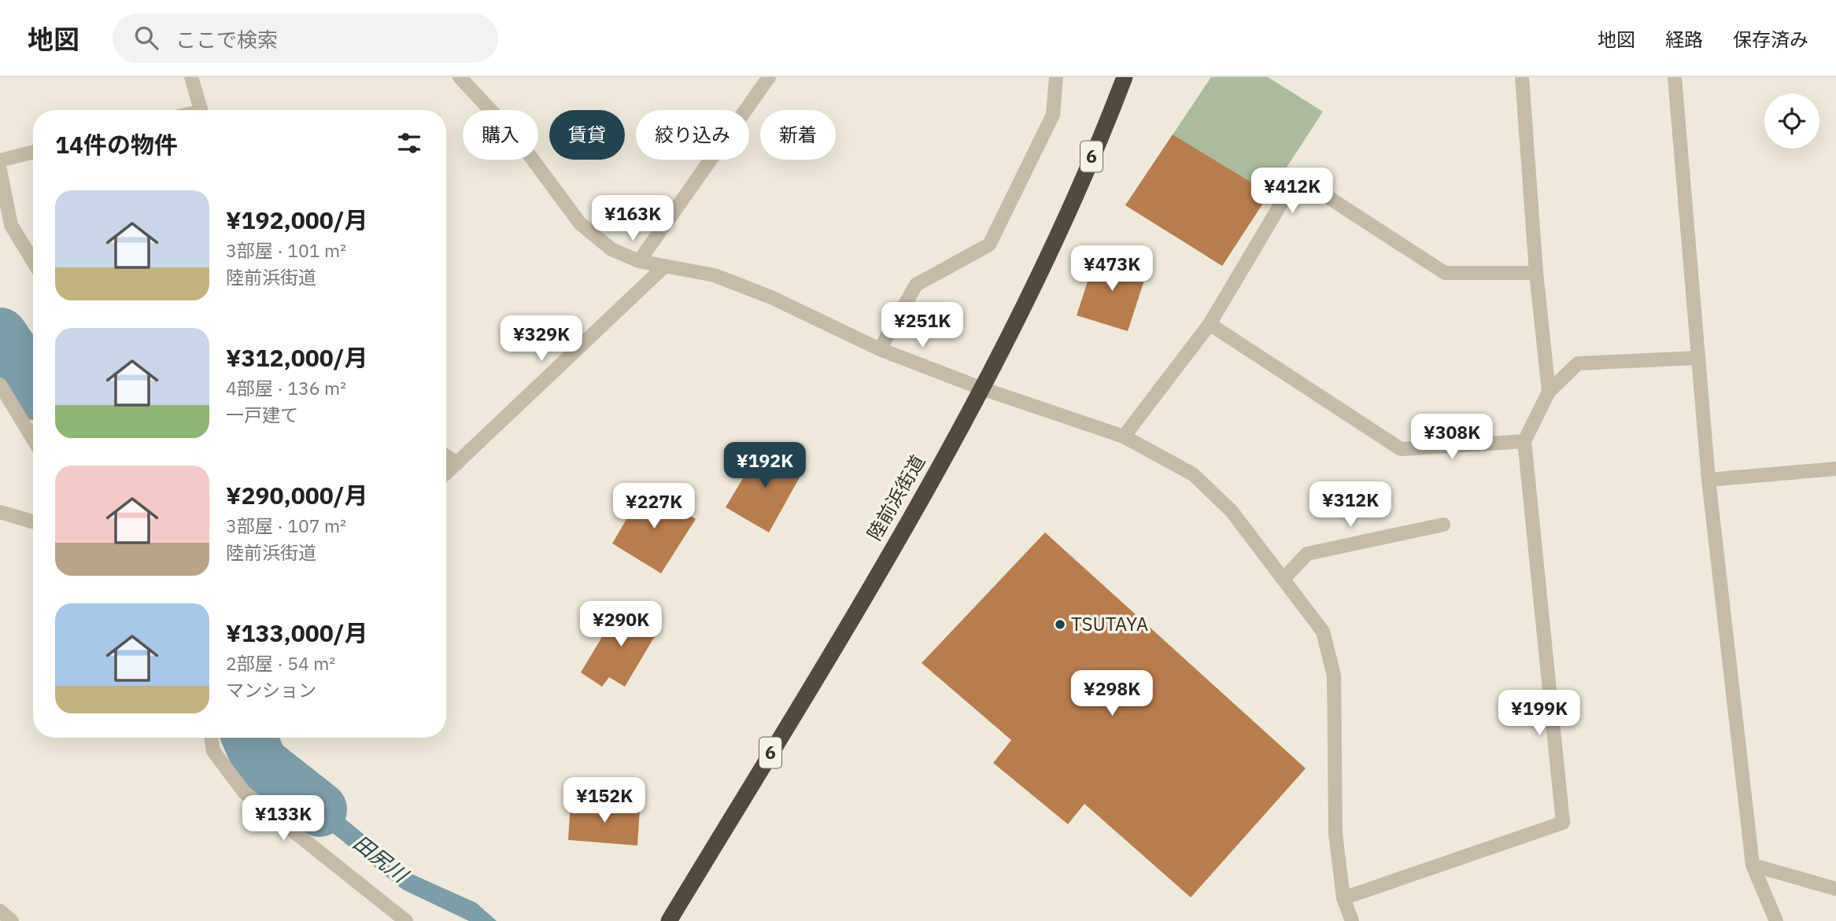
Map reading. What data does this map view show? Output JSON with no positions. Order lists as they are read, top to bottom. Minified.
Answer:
{"streets":{"highway":["6","陸前浜街道"]},"water":["田尻川"],"places":["TSUTAYA"],"page":{"header":"地図","search":"ここで検索","nav":["地図","経路","保存済み"],"chip":["購入","賃貸","絞り込み","新着"],"heading":"14件の物件","price":["¥412K","¥163K","¥473K","¥251K","¥329K","¥308K","¥192K","¥312K","¥227K","¥290K","¥298K","¥199K","¥152K","¥133K"],"list":[{"name":"¥192,000/月","note":"3部屋 · 101 m² · 陸前浜街道"},{"name":"¥312,000/月","note":"4部屋 · 136 m² · 一戸建て"},{"name":"¥290,000/月","note":"3部屋 · 107 m² · 陸前浜街道"},{"name":"¥133,000/月","note":"2部屋 · 54 m² · マンション"}]}}
